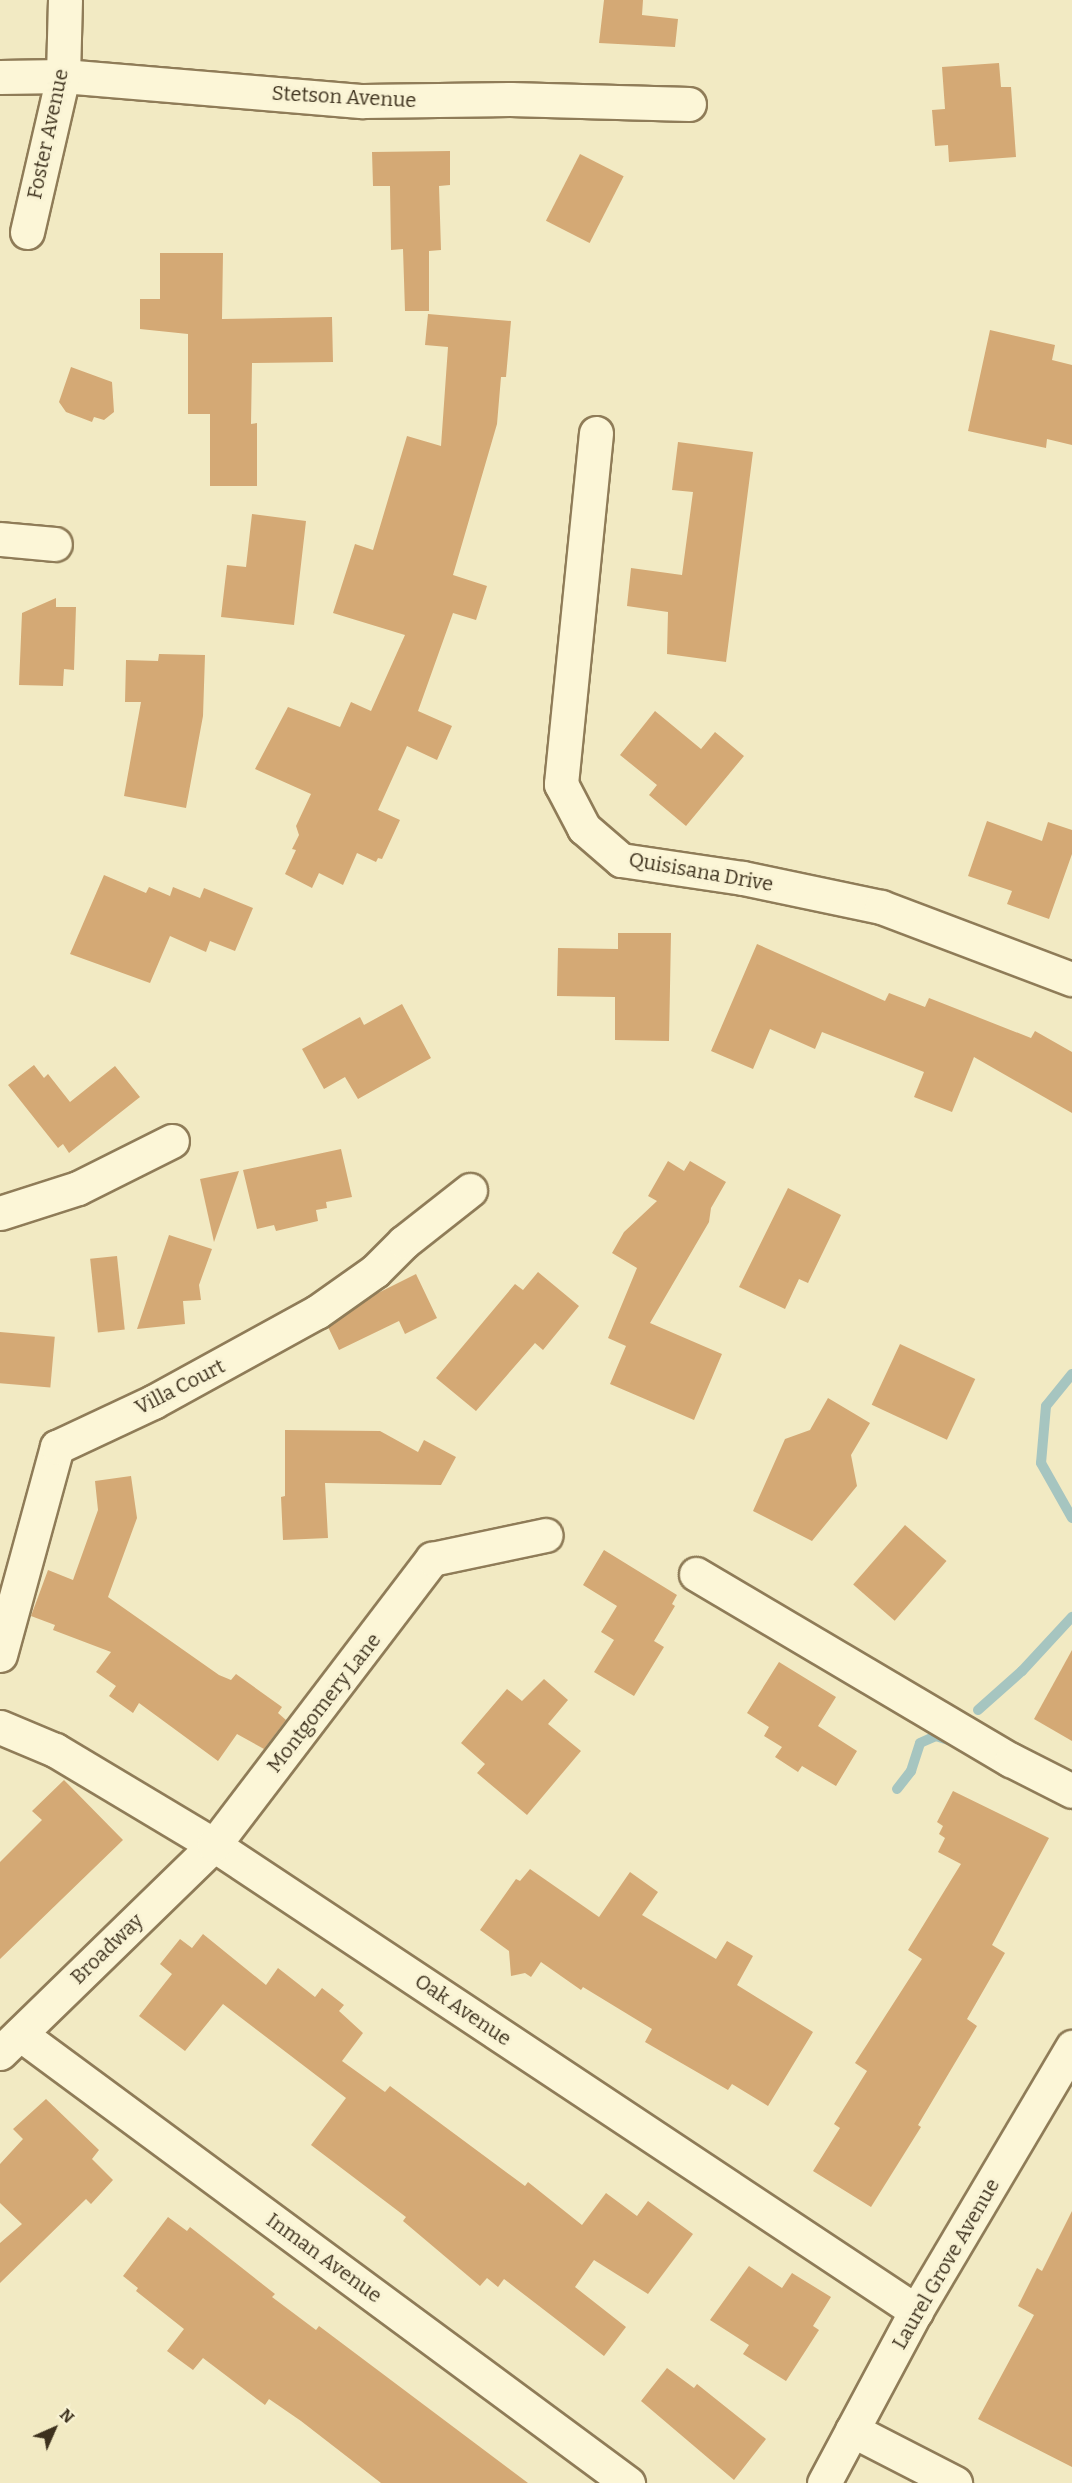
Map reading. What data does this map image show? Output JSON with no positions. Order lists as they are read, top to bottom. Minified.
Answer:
{"streets":{"street":["Stetson Avenue","Foster Avenue","Quisisana Drive","Villa Court","Montgomery Lane","Broadway","Oak Avenue","Inman Avenue","Laurel Grove Avenue"]},"crossings":[["Stetson Avenue","Foster Avenue"],["Montgomery Lane","Broadway"],["Montgomery Lane","Oak Avenue"],["Broadway","Oak Avenue"],["Broadway","Inman Avenue"],["Oak Avenue","Laurel Grove Avenue"]],"north":"top right"}
